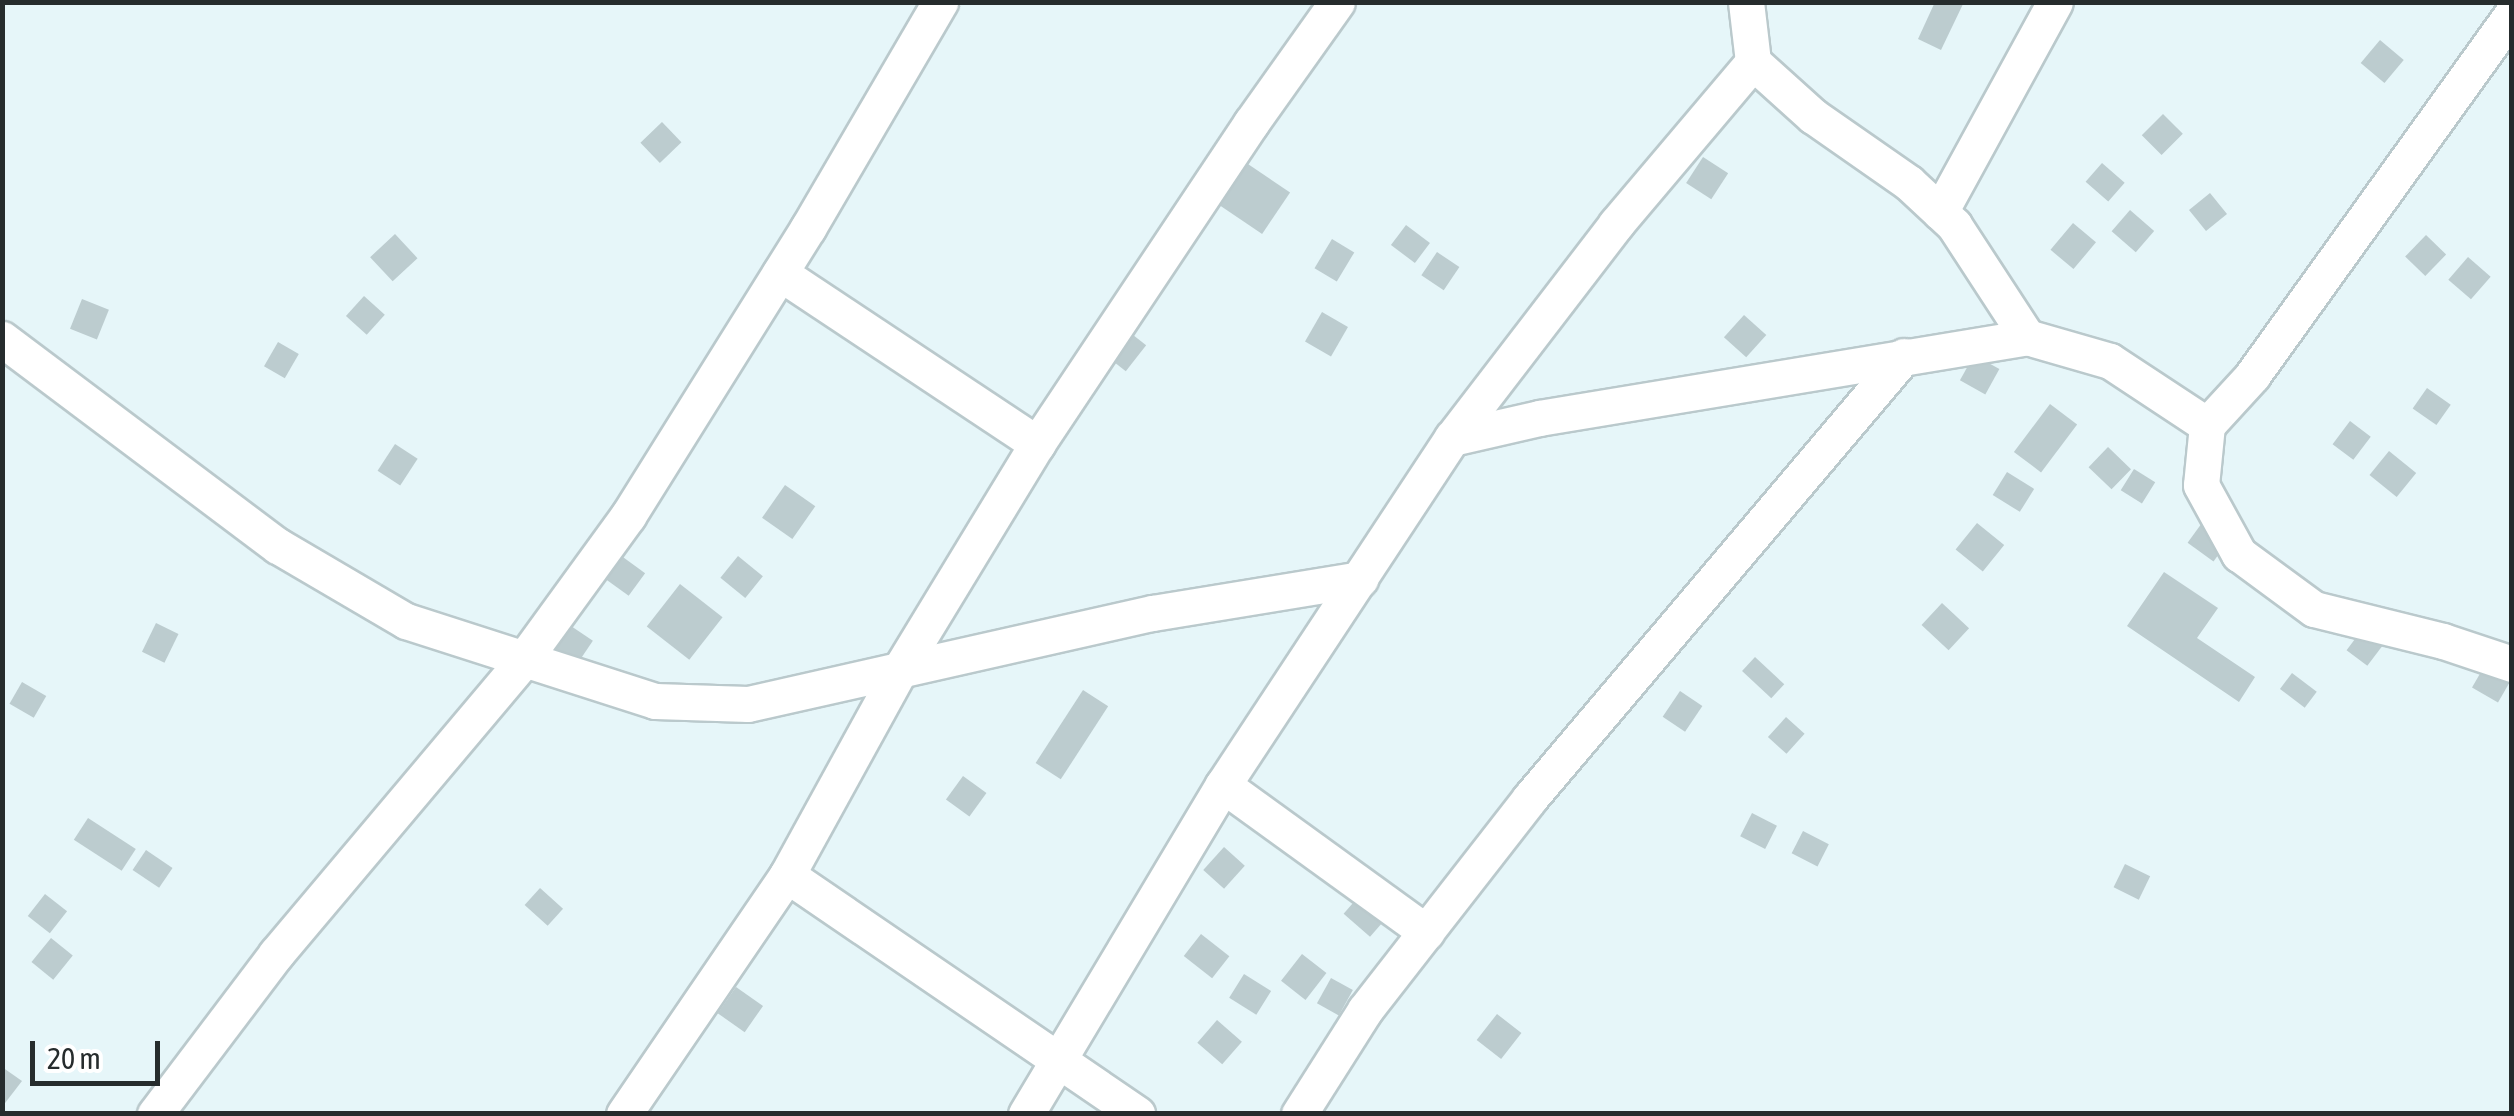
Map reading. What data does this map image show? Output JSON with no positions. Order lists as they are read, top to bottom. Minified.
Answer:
{"scale_bar":"20 m"}
